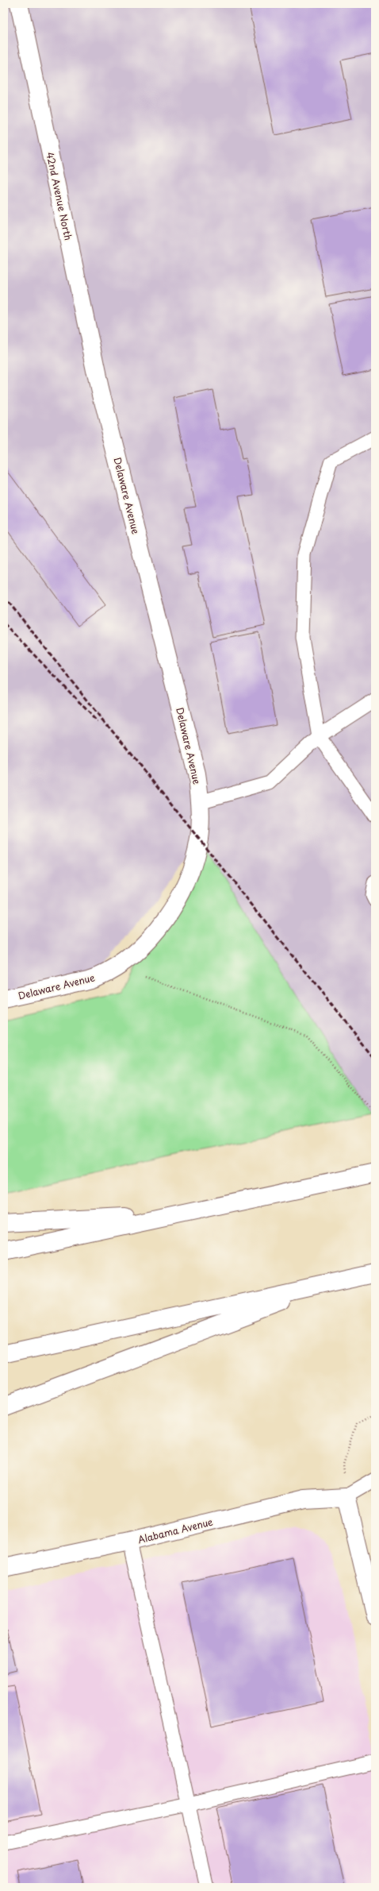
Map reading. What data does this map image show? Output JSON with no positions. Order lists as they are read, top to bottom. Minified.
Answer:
{"streets":{"main road":["42nd Avenue North","Delaware Avenue","Alabama Avenue"]},"crossings":[["42nd Avenue North","Delaware Avenue"]]}
